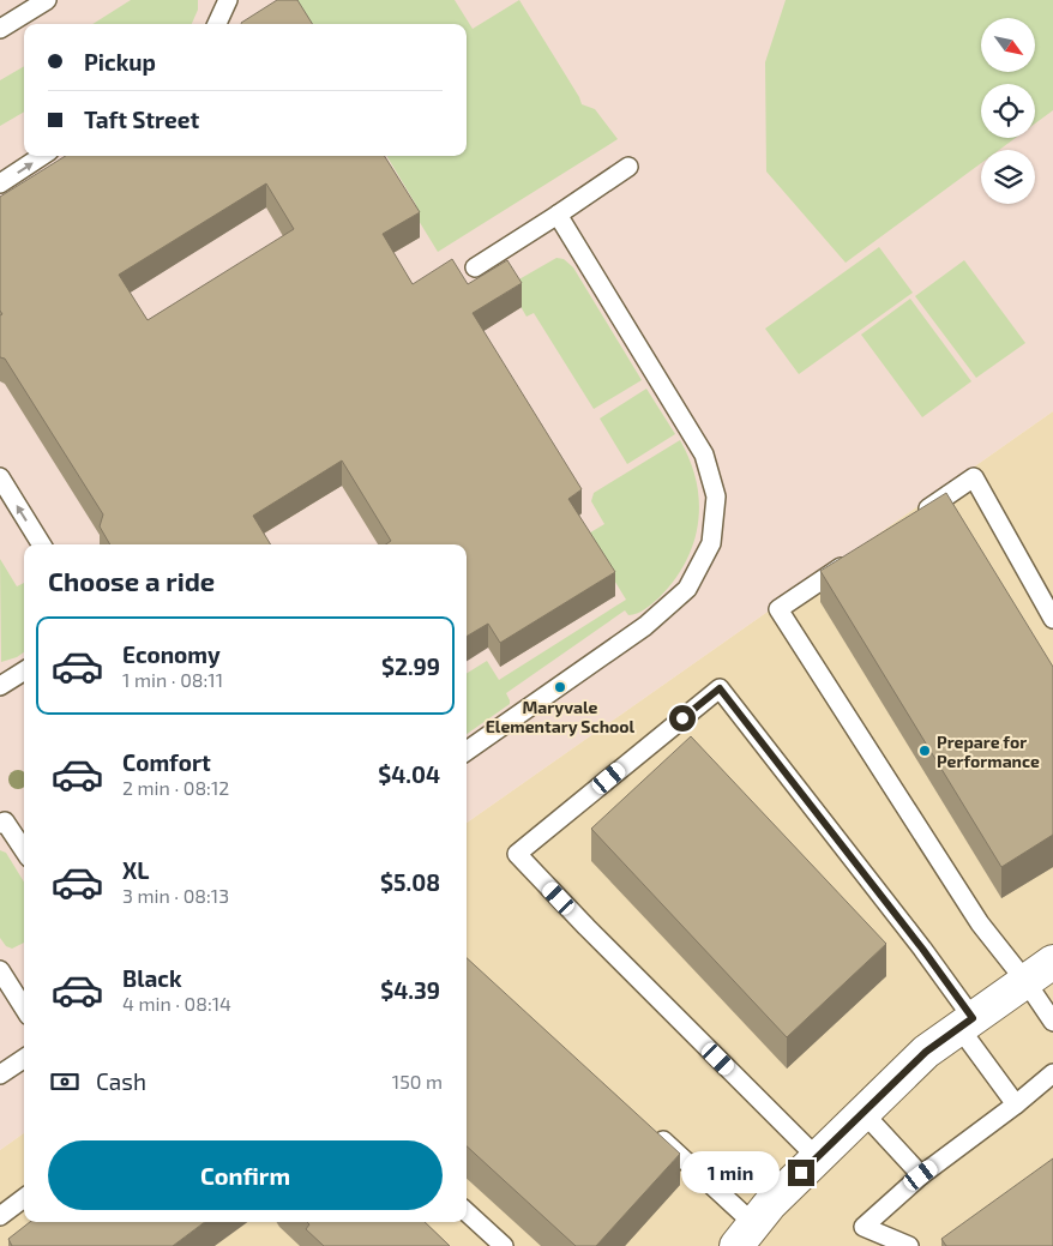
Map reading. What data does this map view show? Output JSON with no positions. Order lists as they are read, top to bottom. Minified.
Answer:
{"places":["Maryvale Elementary School","Prepare for Performance"],"north":"bottom right","page":{"banner":["Pickup","Taft Street"],"heading":"Choose a ride","list":[{"name":"Economy","note":"1 min · 08:11","value":"$2.99"},{"name":"Comfort","note":"2 min · 08:12","value":"$4.04"},{"name":"XL","note":"3 min · 08:13","value":"$5.08"},{"name":"Black","note":"4 min · 08:14","value":"$4.39"}],"pay":["Cash","150 m"],"buttons":"Confirm","bubble":"1 min"}}
